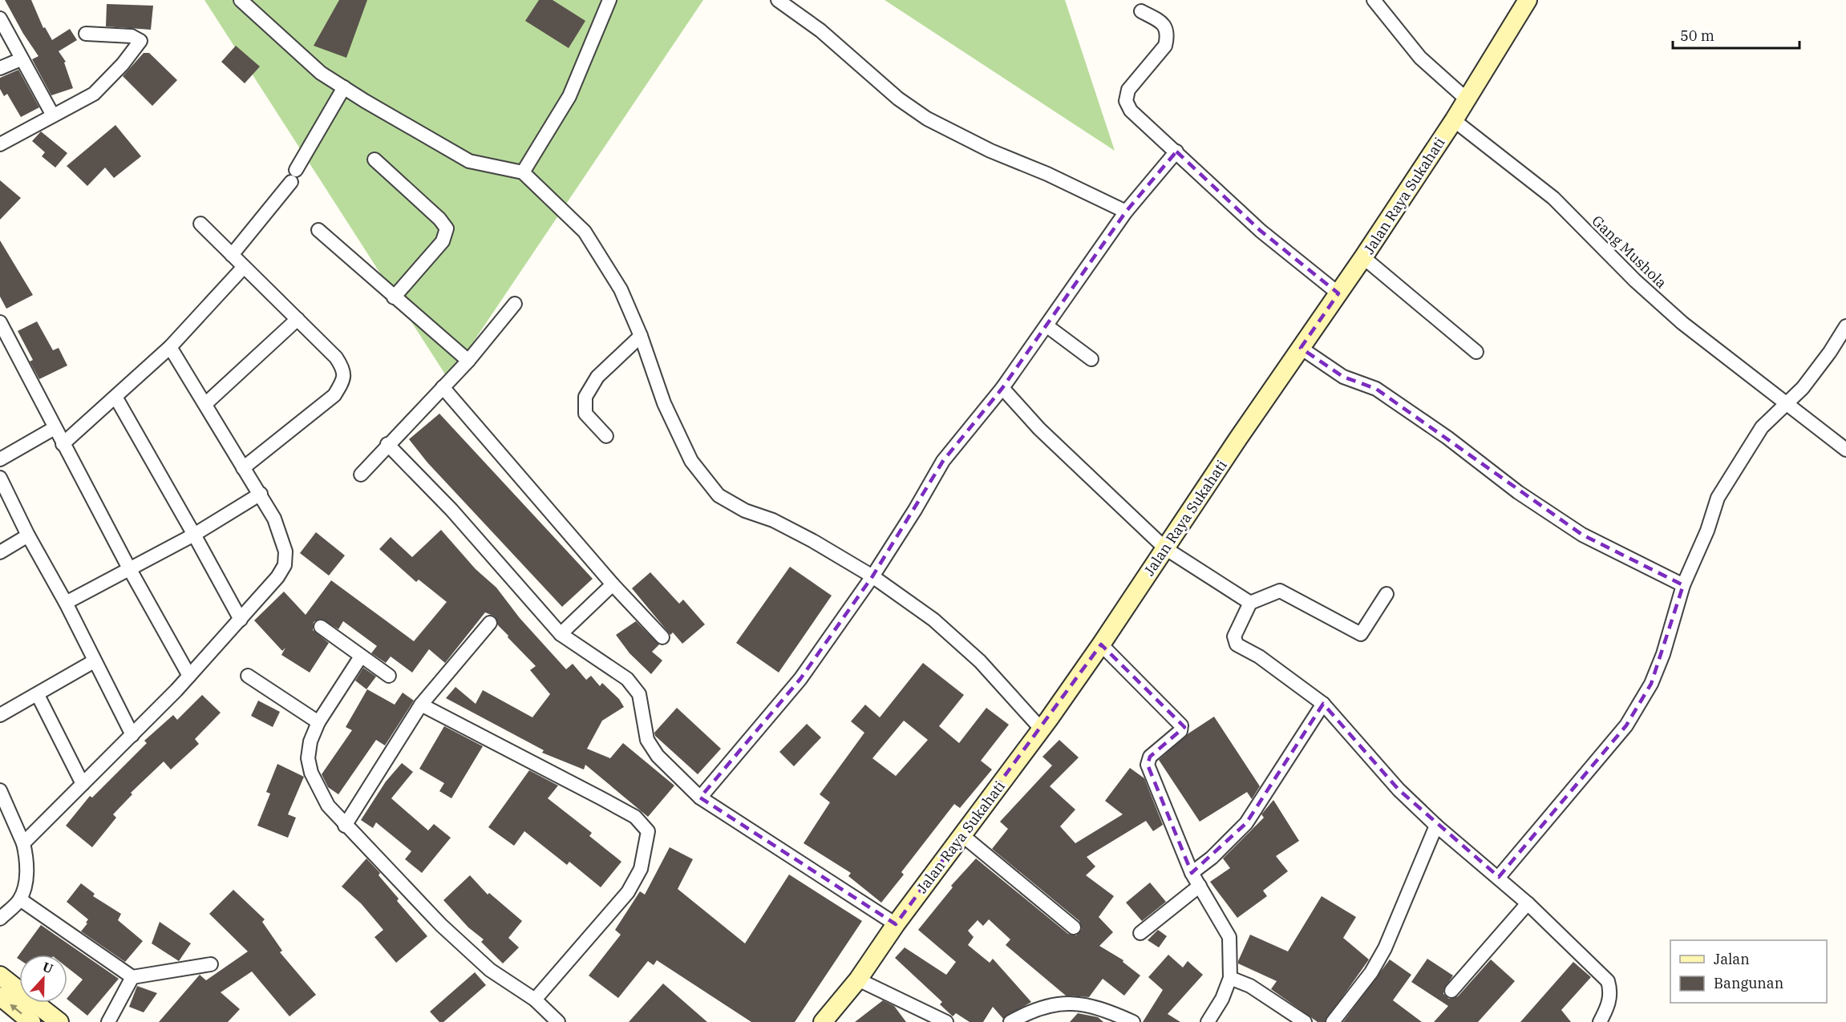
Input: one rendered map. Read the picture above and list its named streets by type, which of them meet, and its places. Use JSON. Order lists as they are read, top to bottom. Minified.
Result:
{"streets":{"main road":["Jalan Raya Sukahati"],"street":["Gang Mushola"]},"crossings":[["Jalan Raya Sukahati","Gang Mushola"]],"legend":["Jalan","Bangunan"],"scale_bar":"50 m","north":"top"}
